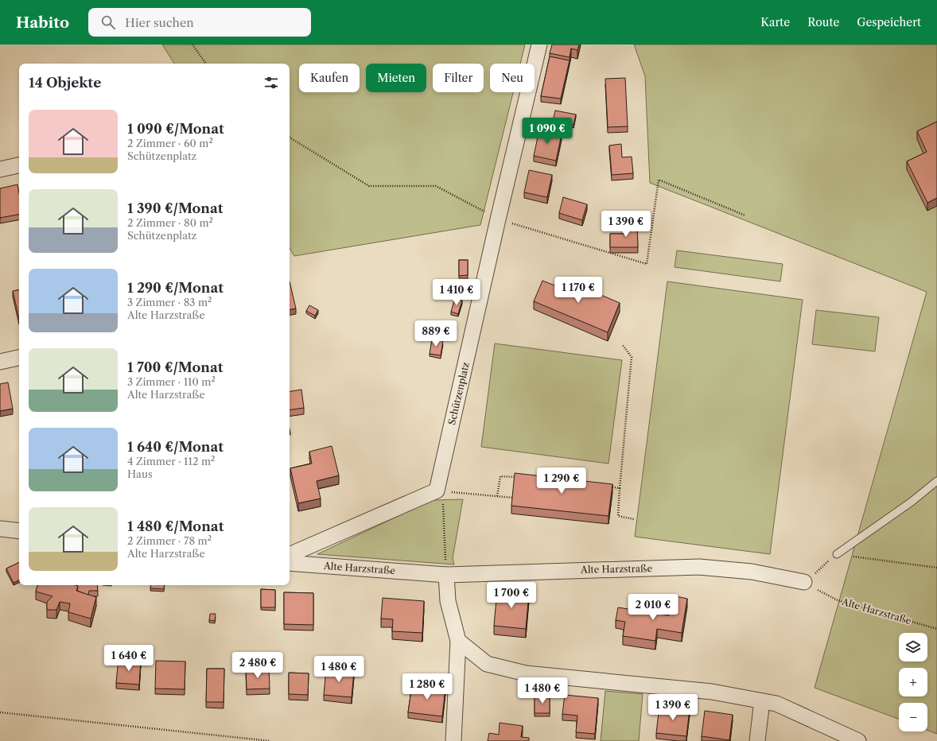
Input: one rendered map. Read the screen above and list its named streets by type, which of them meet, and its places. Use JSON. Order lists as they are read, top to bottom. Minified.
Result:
{"streets":{"street":["Schützenplatz","Alte Harzstraße"]},"page":{"header":"Habito","search":"Hier suchen","nav":["Karte","Route","Gespeichert"],"chip":["Kaufen","Mieten","Filter","Neu"],"heading":"14 Objekte","list":[{"name":"1 090 €/Monat","note":"2 Zimmer · 60 m² · Schützenplatz"},{"name":"1 390 €/Monat","note":"2 Zimmer · 80 m² · Schützenplatz"},{"name":"1 290 €/Monat","note":"3 Zimmer · 83 m² · Alte Harzstraße"},{"name":"1 700 €/Monat","note":"3 Zimmer · 110 m² · Alte Harzstraße"},{"name":"1 640 €/Monat","note":"4 Zimmer · 112 m² · Haus"},{"name":"1 480 €/Monat","note":"2 Zimmer · 78 m² · Alte Harzstraße"}],"price":["1 090 €","1 390 €","1 170 €","1 410 €","889 €","1 290 €","1 700 €","2 010 €","1 640 €","2 480 €","1 480 €","1 280 €","1 480 €","1 390 €"],"map_buttons":["+","−"]}}
